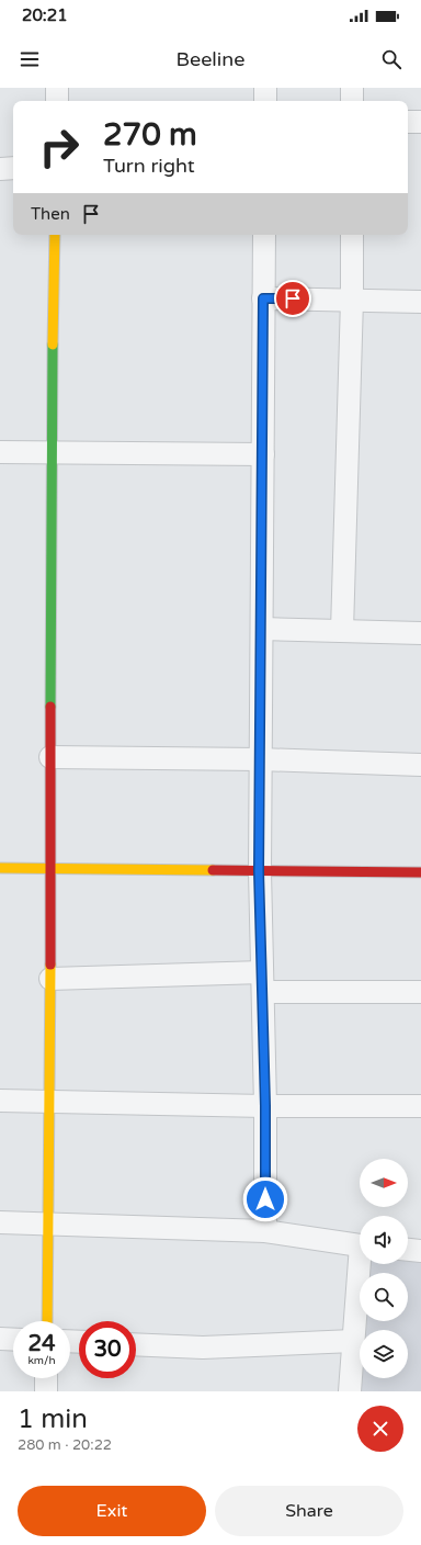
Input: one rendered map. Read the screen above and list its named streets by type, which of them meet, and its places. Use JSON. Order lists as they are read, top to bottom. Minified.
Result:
{"north":"right","page":{"status":"20:21","header":"Beeline","turn":["270 m","Turn right"],"then":"Then","speed":"24 km/h","limit":"30","heading":["1 min","280 m · 20:22"],"buttons":["Exit","Share"]}}
